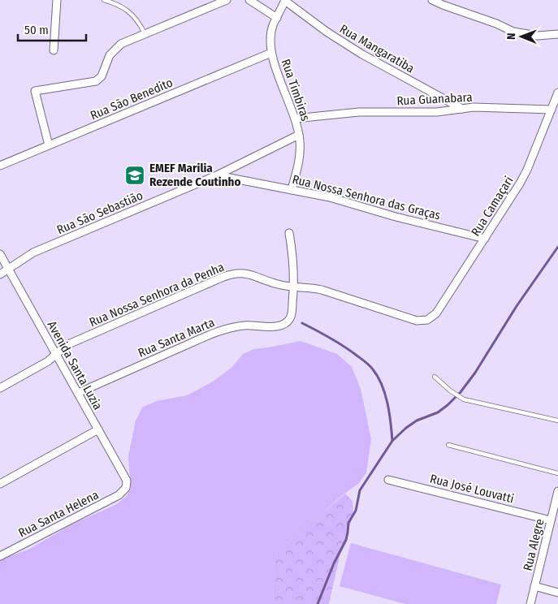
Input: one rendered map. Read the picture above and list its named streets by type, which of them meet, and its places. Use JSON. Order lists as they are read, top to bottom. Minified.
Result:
{"streets":{"street":["Rua Mangaratiba","Rua Timbiras","Rua São Benedito","Rua Guanabara","Rua Nossa Senhora das Graças","Rua Camaçari","Rua São Sebastião","Rua Nossa Senhora da Penha","Rua Santa Marta","Avenida Santa Luzia","Rua José Louvatti","Rua Santa Helena","Rua Alegre"]},"crossings":[["Rua Mangaratiba","Rua Timbiras"],["Rua Mangaratiba","Rua Guanabara"],["Rua Timbiras","Rua São Benedito"],["Rua Timbiras","Rua Guanabara"],["Rua Timbiras","Rua Nossa Senhora das Graças"],["Rua Timbiras","Rua São Sebastião"],["Rua Guanabara","Rua Camaçari"],["Rua Nossa Senhora das Graças","Rua Camaçari"],["Rua Nossa Senhora das Graças","Rua São Sebastião"],["Rua Camaçari","Rua Nossa Senhora da Penha"],["Rua São Sebastião","Avenida Santa Luzia"],["Rua Nossa Senhora da Penha","Rua Santa Marta"],["Rua Nossa Senhora da Penha","Avenida Santa Luzia"],["Rua Santa Marta","Avenida Santa Luzia"],["Avenida Santa Luzia","Rua Santa Helena"],["Rua José Louvatti","Rua Alegre"]],"places":{"school or university":["EMEF Marilia Rezende Coutinho"]},"scale_bar":"50 m","north":"left"}
